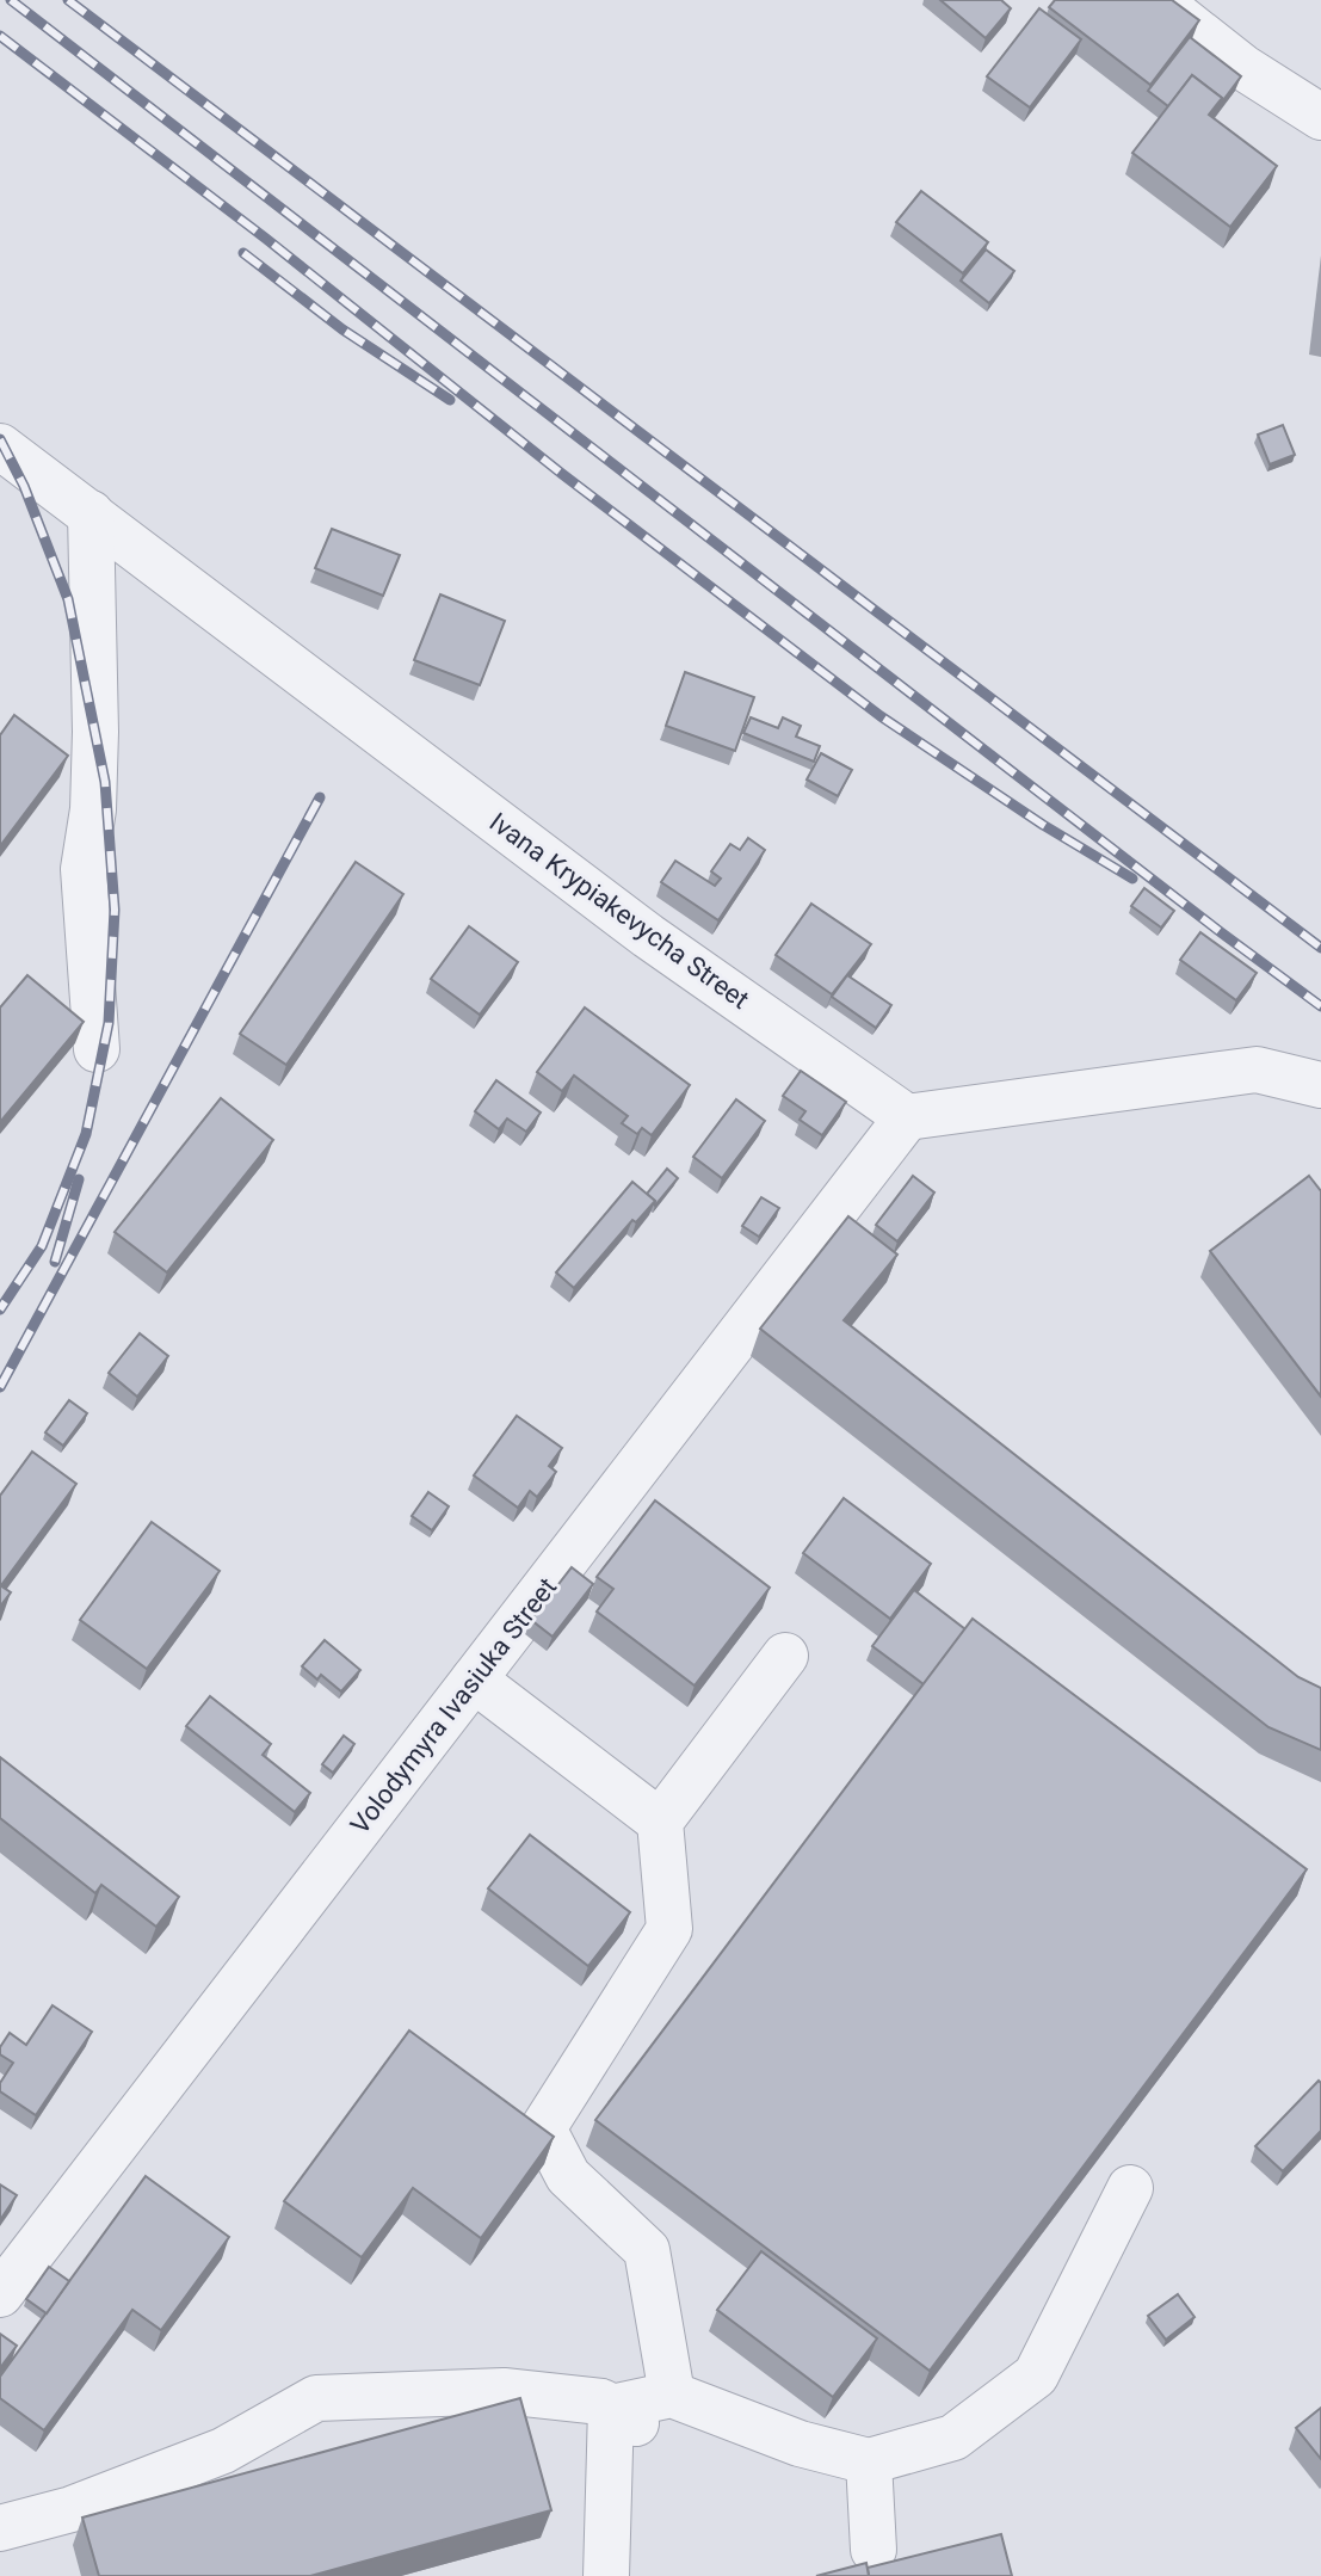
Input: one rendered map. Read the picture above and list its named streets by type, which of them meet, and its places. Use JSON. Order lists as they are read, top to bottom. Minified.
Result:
{"streets":{"street":["Ivana Krypiakevycha Street","Volodymyra Ivasiuka Street"]},"crossings":[["Ivana Krypiakevycha Street","Volodymyra Ivasiuka Street"]]}
